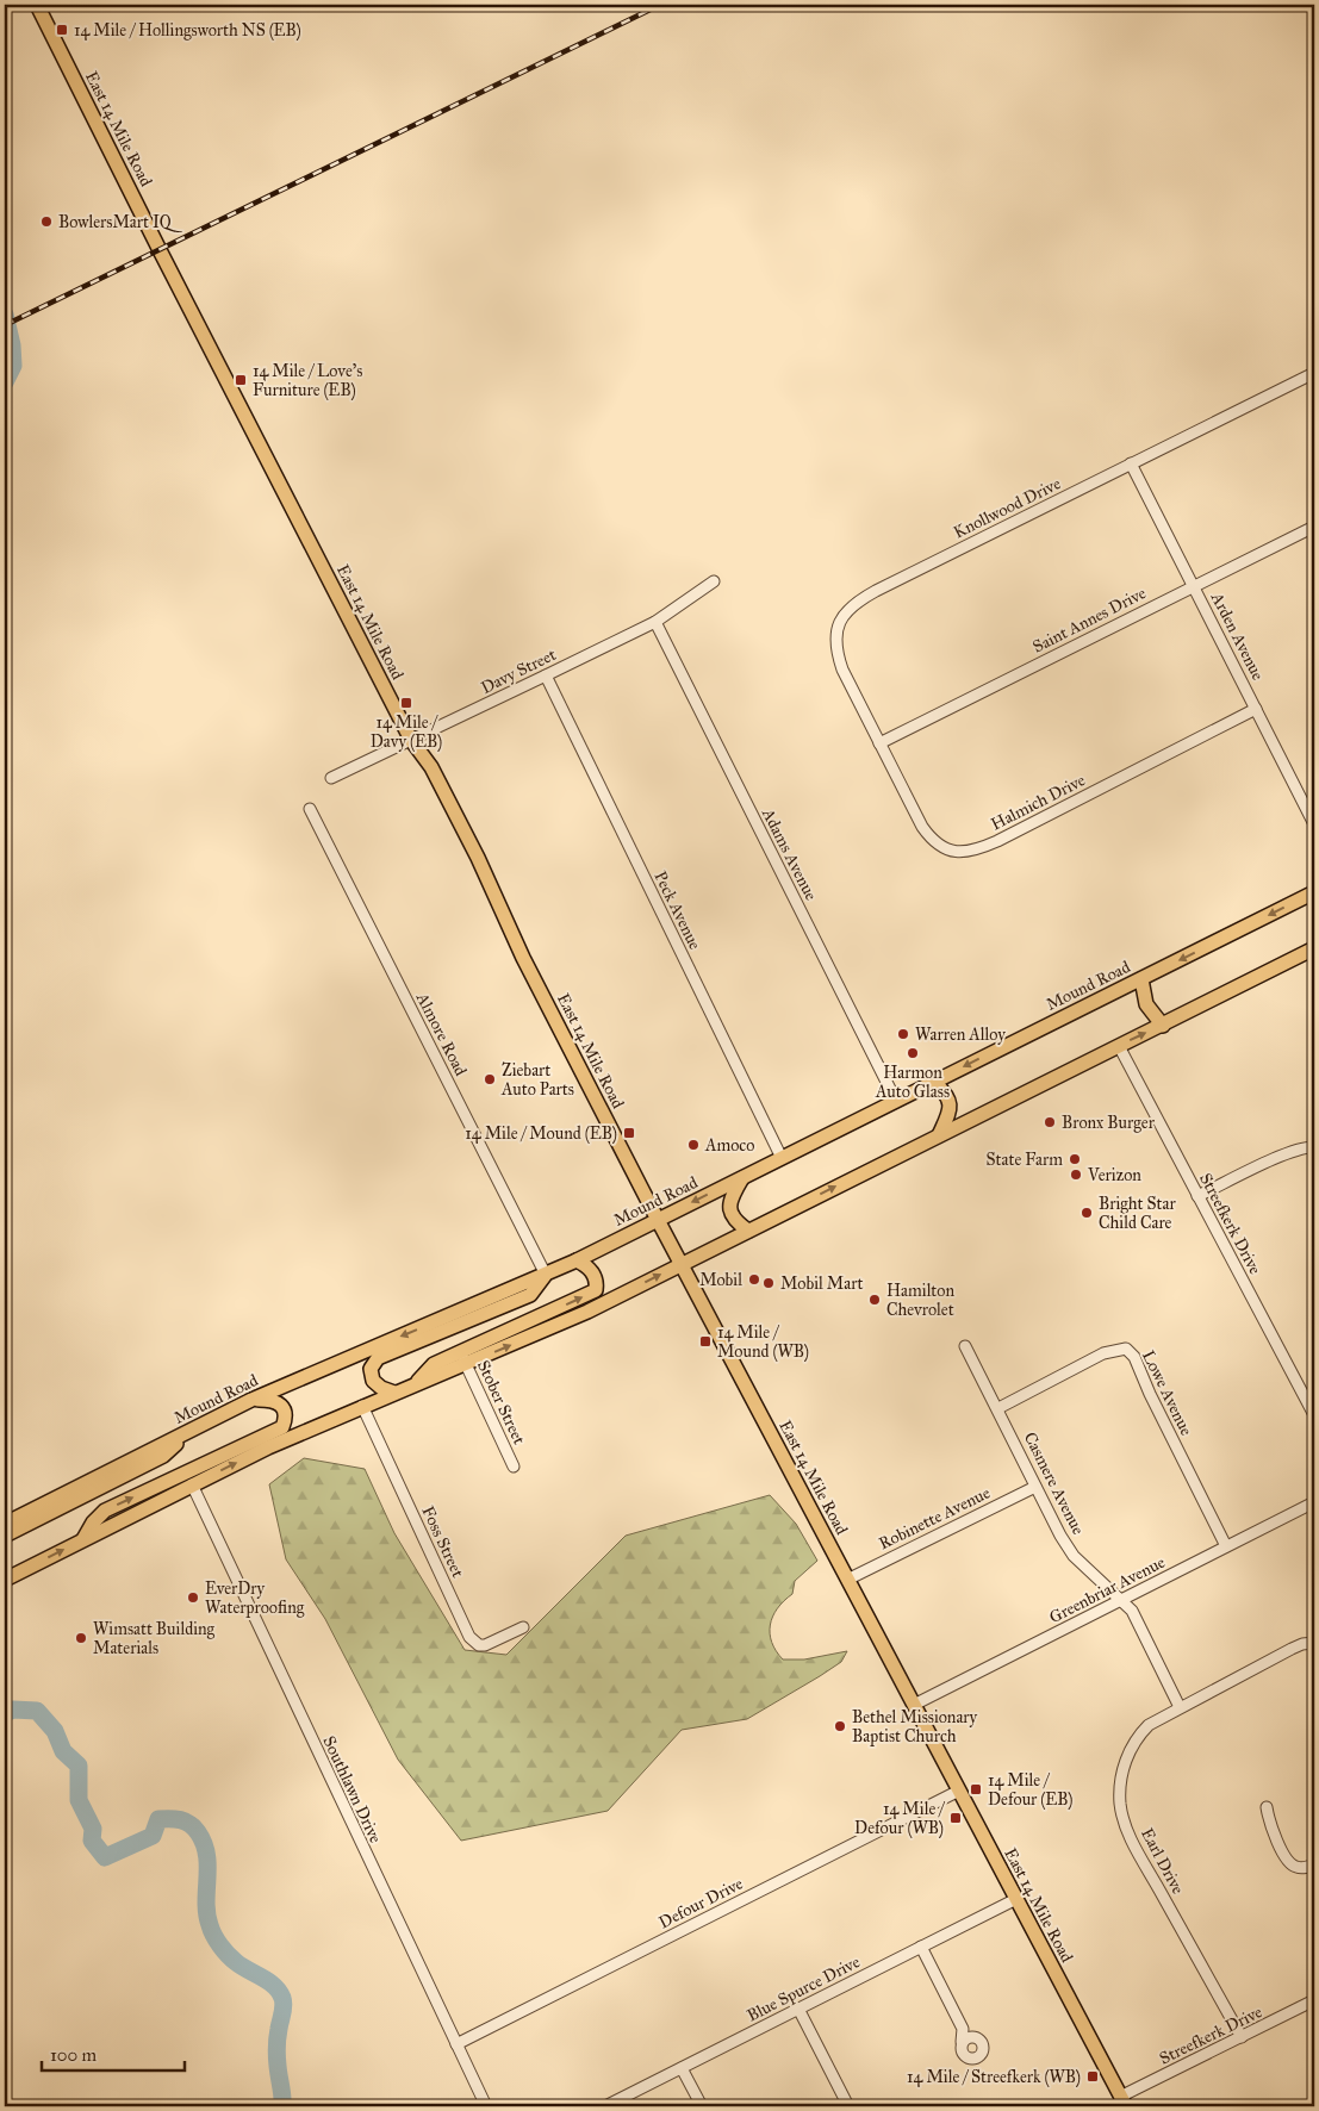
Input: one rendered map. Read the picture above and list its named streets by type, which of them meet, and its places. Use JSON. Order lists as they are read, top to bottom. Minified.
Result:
{"streets":{"main road":["East 14 Mile Road","Mound Road"],"street":["Knollwood Drive","Saint Annes Drive","Arden Avenue","Davy Street","Halmich Drive","Adams Avenue","Peck Avenue","Almore Road","Streefkerk Drive","Lowe Avenue","Stober Street","Casmere Avenue","Robinette Avenue","Foss Street","Greenbriar Avenue","Southlawn Drive","Earl Drive","Defour Drive","Blue Spurce Drive"]},"crossings":[["East 14 Mile Road","Davy Street"],["East 14 Mile Road","Mound Road"],["East 14 Mile Road","Streefkerk Drive"],["East 14 Mile Road","Robinette Avenue"],["East 14 Mile Road","Greenbriar Avenue"],["East 14 Mile Road","Defour Drive"],["East 14 Mile Road","Blue Spurce Drive"],["Knollwood Drive","Saint Annes Drive"],["Knollwood Drive","Arden Avenue"],["Knollwood Drive","Halmich Drive"],["Saint Annes Drive","Arden Avenue"],["Saint Annes Drive","Halmich Drive"],["Arden Avenue","Halmich Drive"],["Davy Street","Adams Avenue"],["Davy Street","Peck Avenue"],["Adams Avenue","Mound Road"],["Peck Avenue","Mound Road"],["Mound Road","Almore Road"],["Streefkerk Drive","Earl Drive"],["Lowe Avenue","Casmere Avenue"],["Lowe Avenue","Greenbriar Avenue"],["Casmere Avenue","Robinette Avenue"],["Casmere Avenue","Greenbriar Avenue"],["Casmere Avenue","Earl Drive"],["Southlawn Drive","Defour Drive"]],"places":{"transit":["14 Mile / Hollingsworth NS (EB)","14 Mile / Love's Furniture (EB)","14 Mile / Davy (EB)","14 Mile / Mound (EB)","14 Mile / Mound (WB)","14 Mile / Defour (EB)","14 Mile / Defour (WB)","14 Mile / Streefkerk (WB)"],"other":["BowlersMart IQ","Warren Alloy","Harmon Auto Glass","Ziebart Auto Parts","Bronx Burger","Amoco","State Farm","Verizon","Bright Star Child Care","Mobil","Mobil Mart","Hamilton Chevrolet","EverDry Waterproofing","Wimsatt Building Materials","Bethel Missionary Baptist Church"]},"scale_bar":"100 m"}
